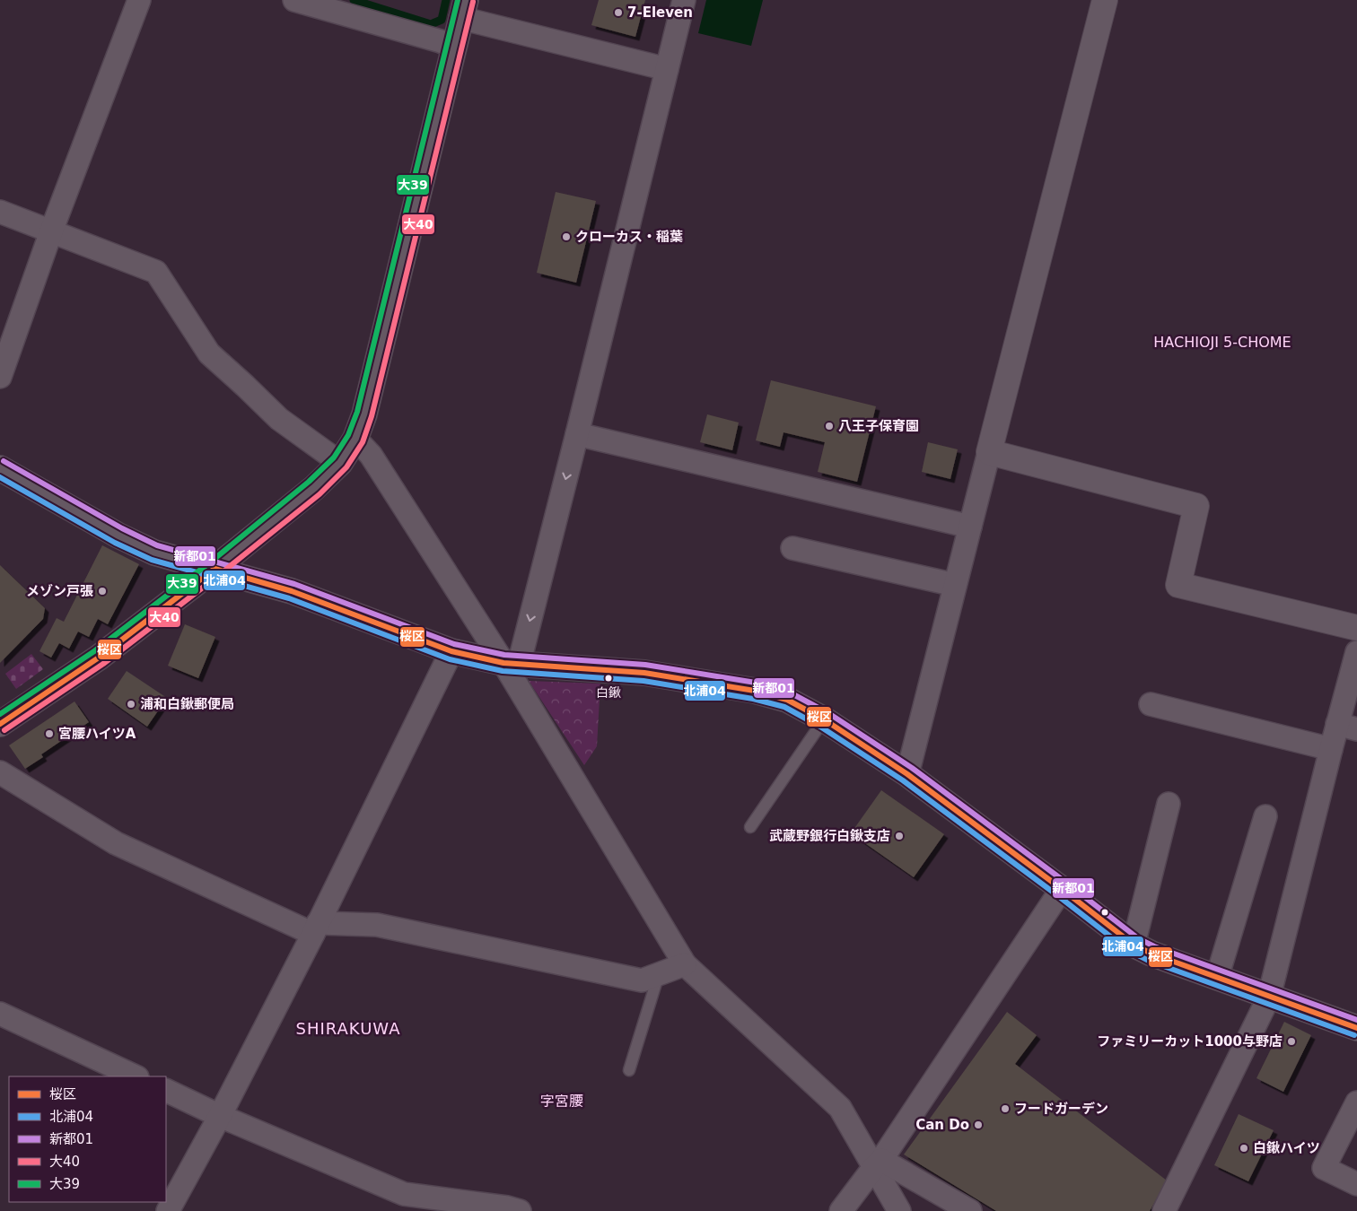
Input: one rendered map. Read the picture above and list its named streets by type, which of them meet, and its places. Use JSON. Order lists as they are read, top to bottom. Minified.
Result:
{"districts":["HACHIOJI 5-CHOME","SHIRAKUWA","字宮腰"],"places":["7-Eleven","クローカス・稲葉","八王子保育園","メゾン戸張","白鍬","浦和白鍬郵便局","宮腰ハイツA","武蔵野銀行白鍬支店","ファミリーカット1000与野店","フードガーデン","Can Do","白鍬ハイツ"],"lines":["transit line 大39","transit line 大40","transit line 新都01","transit line 北浦04","transit line 桜区"],"legend":["桜区","北浦04","新都01","大40","大39"]}
